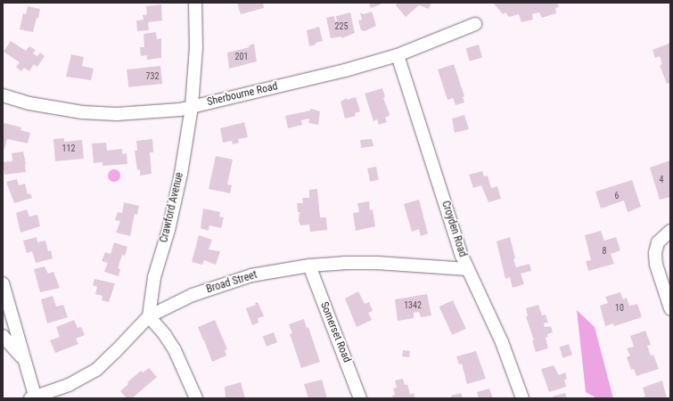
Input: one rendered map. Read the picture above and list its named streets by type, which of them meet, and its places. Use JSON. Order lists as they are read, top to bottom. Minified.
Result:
{"streets":{"street":["Sherbourne Road","Crawford Avenue","Croyden Road","Broad Street","Somerset Road"]},"crossings":[["Sherbourne Road","Crawford Avenue"],["Sherbourne Road","Croyden Road"],["Crawford Avenue","Broad Street"],["Croyden Road","Broad Street"],["Broad Street","Somerset Road"]],"house_numbers":["225","201","732","112","4","6","8","1342","10"]}
